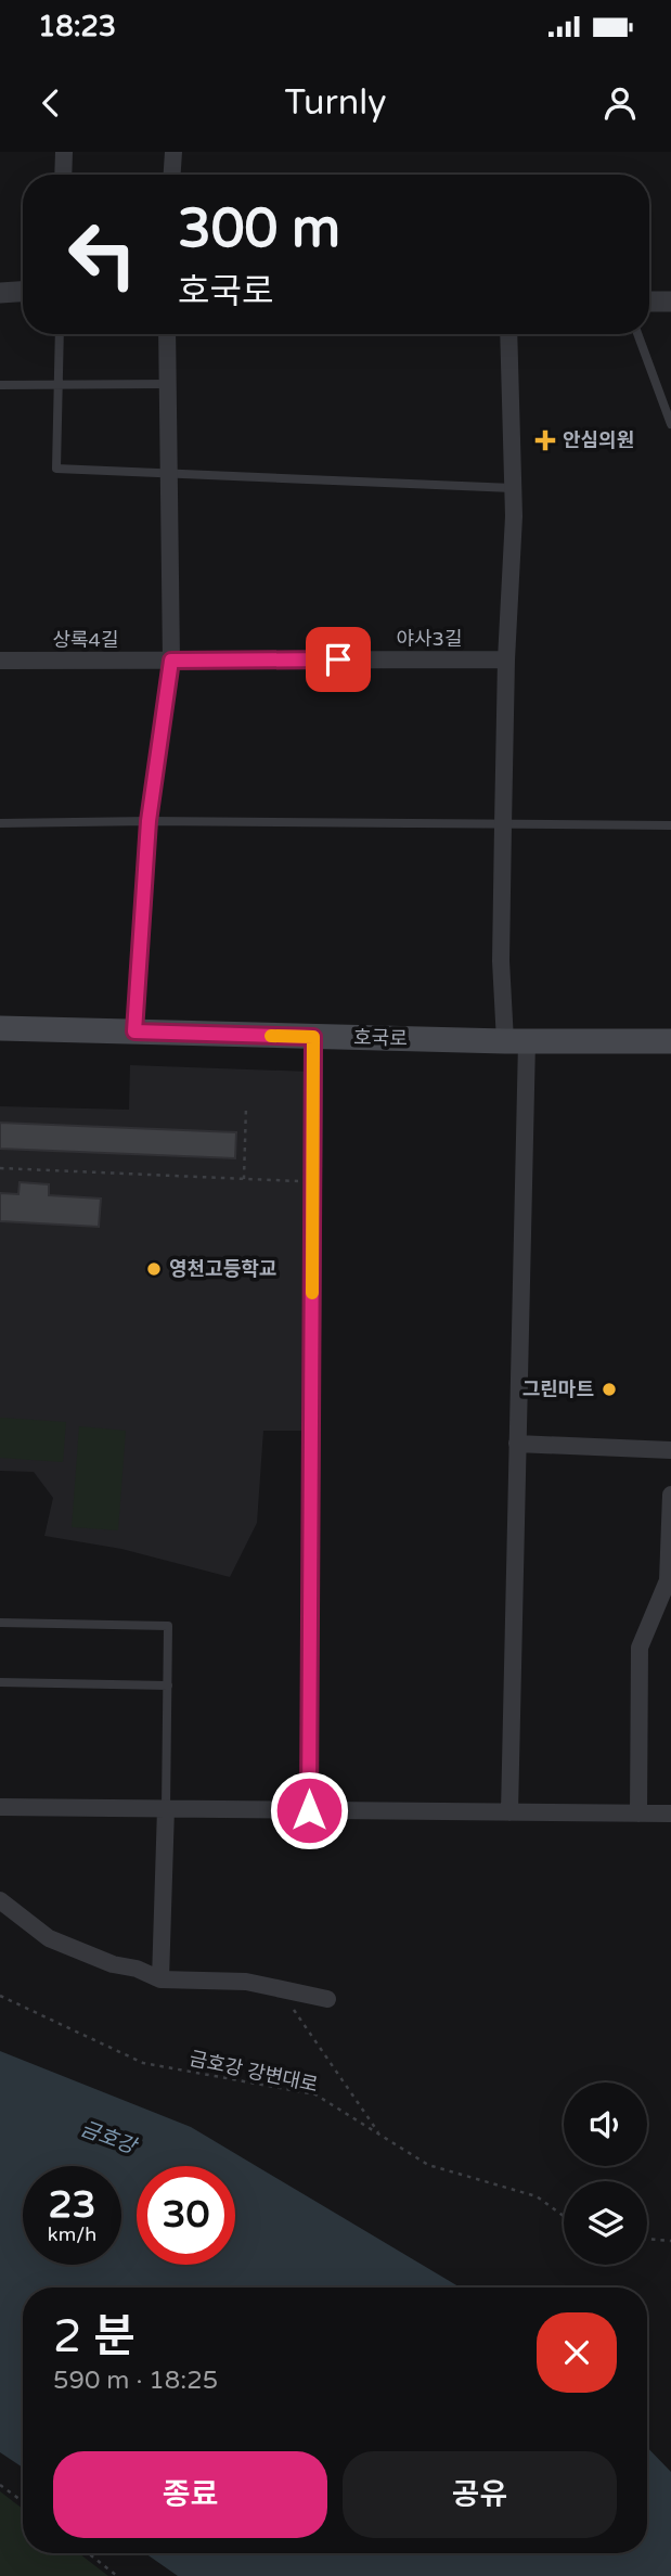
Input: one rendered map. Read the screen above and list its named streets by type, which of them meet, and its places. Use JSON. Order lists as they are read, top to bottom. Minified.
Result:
{"streets":{"main road":["호국로"],"street":["야사3길","상록4길"],"path":["금호강 강변대로"]},"crossings":[["야사3길","상록4길"]],"water":["금호강"],"places":{"health":["안심의원"],"other":["영천고등학교","그린마트"]},"page":{"status":"18:23","header":"Turnly","turn":["300 m","호국로"],"speed":"23 km/h","limit":"30","heading":["2 분","590 m · 18:25"],"buttons":["종료","공유"]}}
